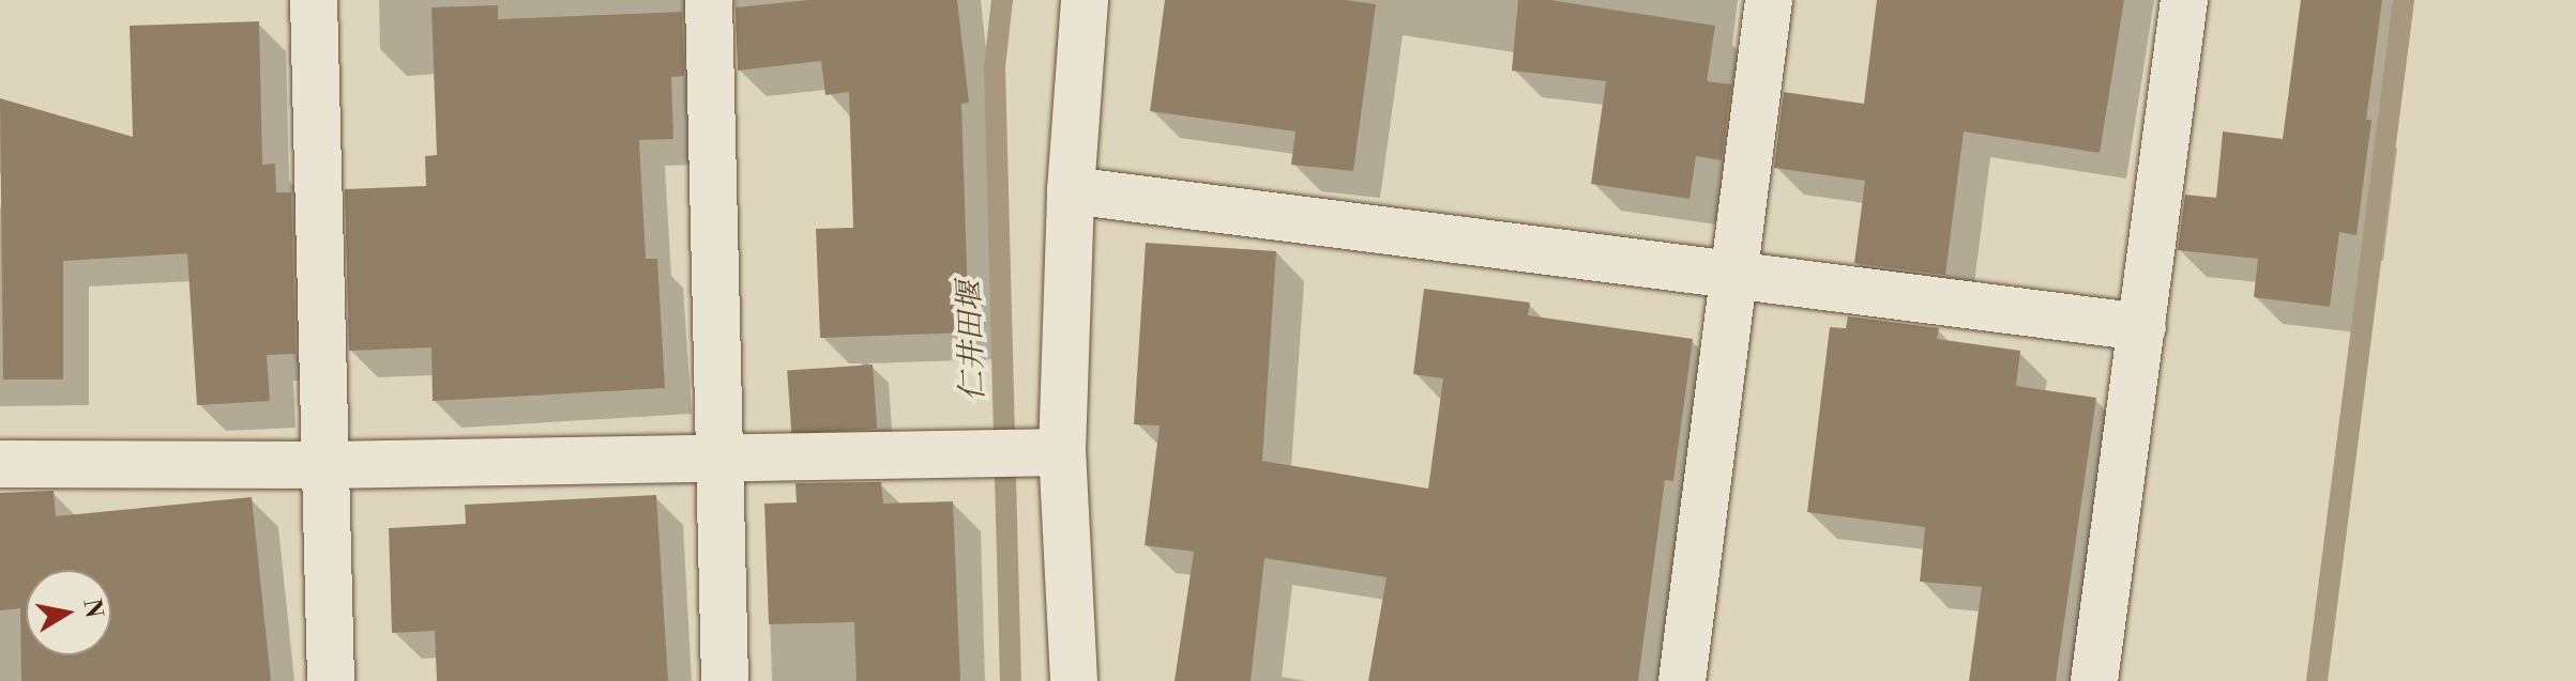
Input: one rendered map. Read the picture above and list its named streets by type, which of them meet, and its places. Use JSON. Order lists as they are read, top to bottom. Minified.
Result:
{"water":["仁井田堰"],"north":"right"}
